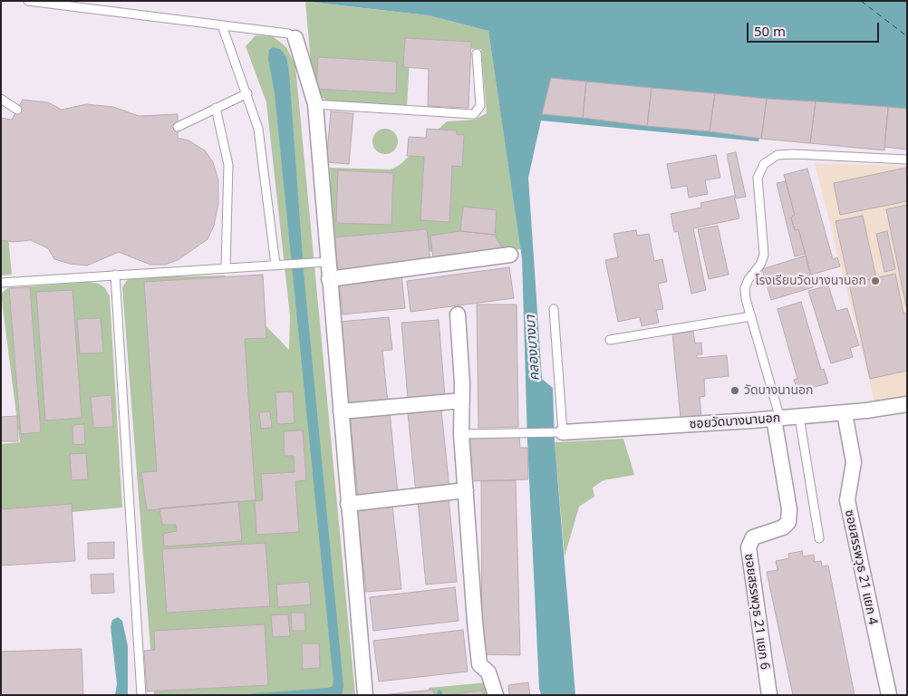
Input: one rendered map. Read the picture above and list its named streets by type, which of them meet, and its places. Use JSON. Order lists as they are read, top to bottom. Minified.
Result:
{"streets":{"street":["ซอยวัดบางนานอก","ซอยสรรพวุธ 21 แยก 4","ซอยสรรพวุธ 21 แยก 6"]},"crossings":[["ซอยวัดบางนานอก","ซอยสรรพวุธ 21 แยก 4"],["ซอยวัดบางนานอก","ซอยสรรพวุธ 21 แยก 6"]],"water":["คลองบางนา"],"places":["โรงเรียนวัดบางนานอก","วัดบางนานอก"],"scale_bar":"50 m"}
